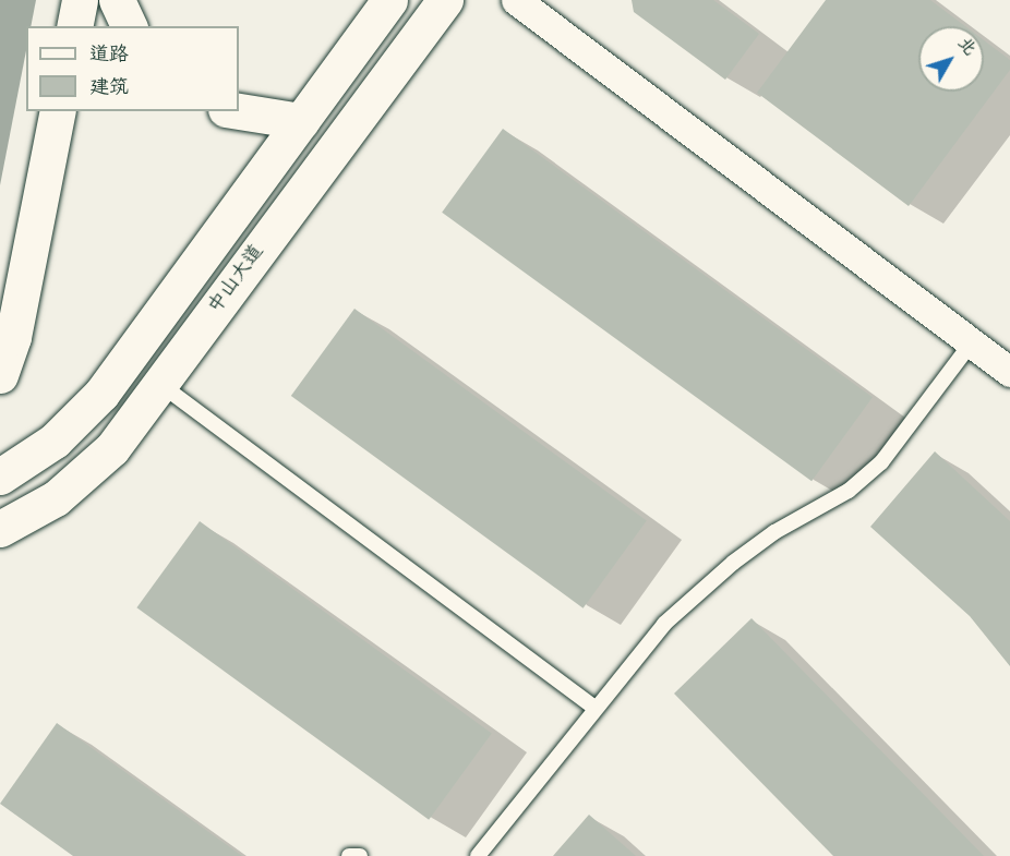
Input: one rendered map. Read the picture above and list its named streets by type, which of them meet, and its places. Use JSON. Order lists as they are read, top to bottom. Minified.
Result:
{"streets":{"main road":["中山大道"]},"legend":["道路","建筑"],"north":"top right"}
